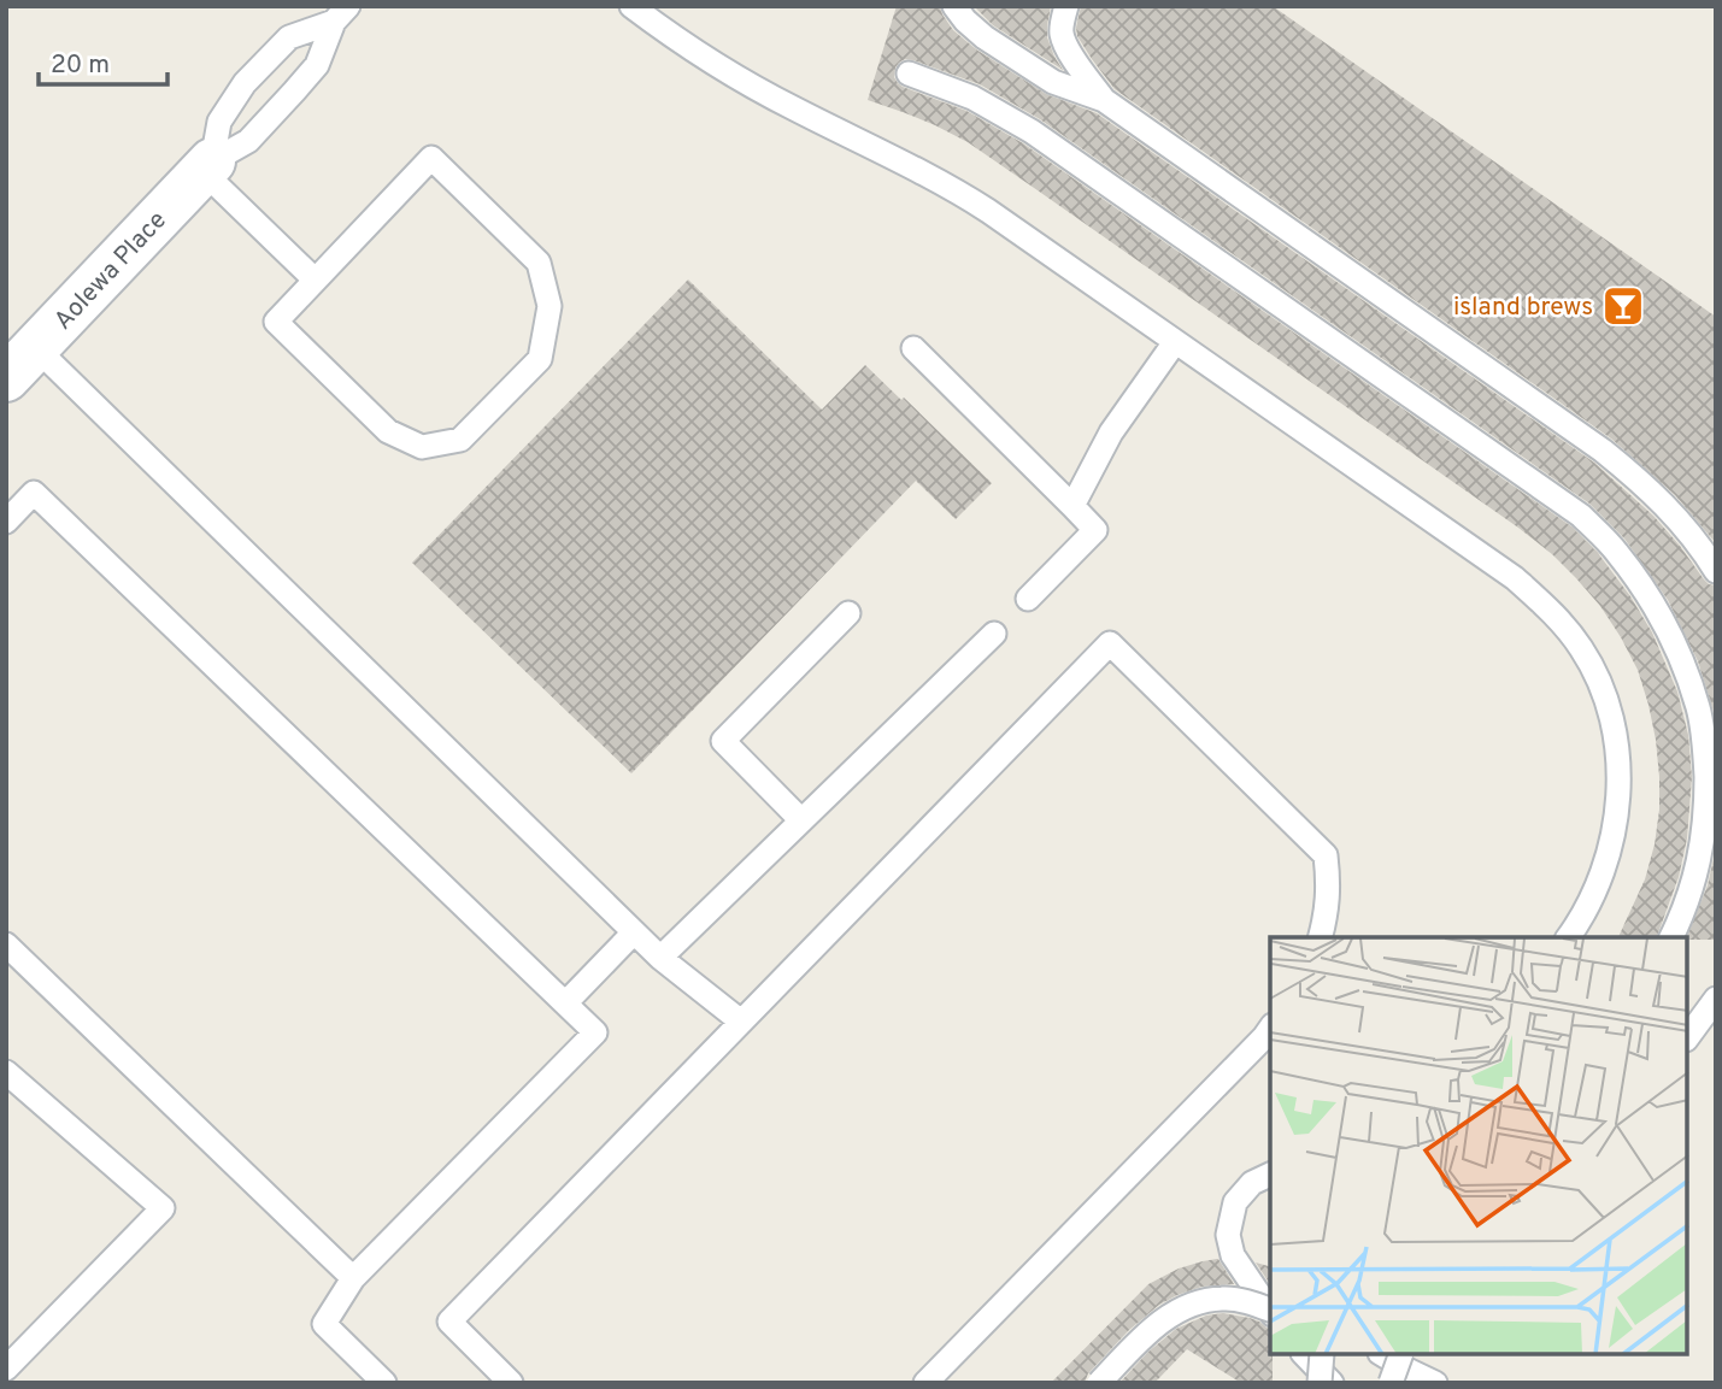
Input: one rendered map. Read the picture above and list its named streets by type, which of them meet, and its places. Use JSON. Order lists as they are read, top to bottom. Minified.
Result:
{"streets":{"street":["Aolewa Place"]},"places":{"bar":["island brews"]},"scale_bar":"20 m"}
